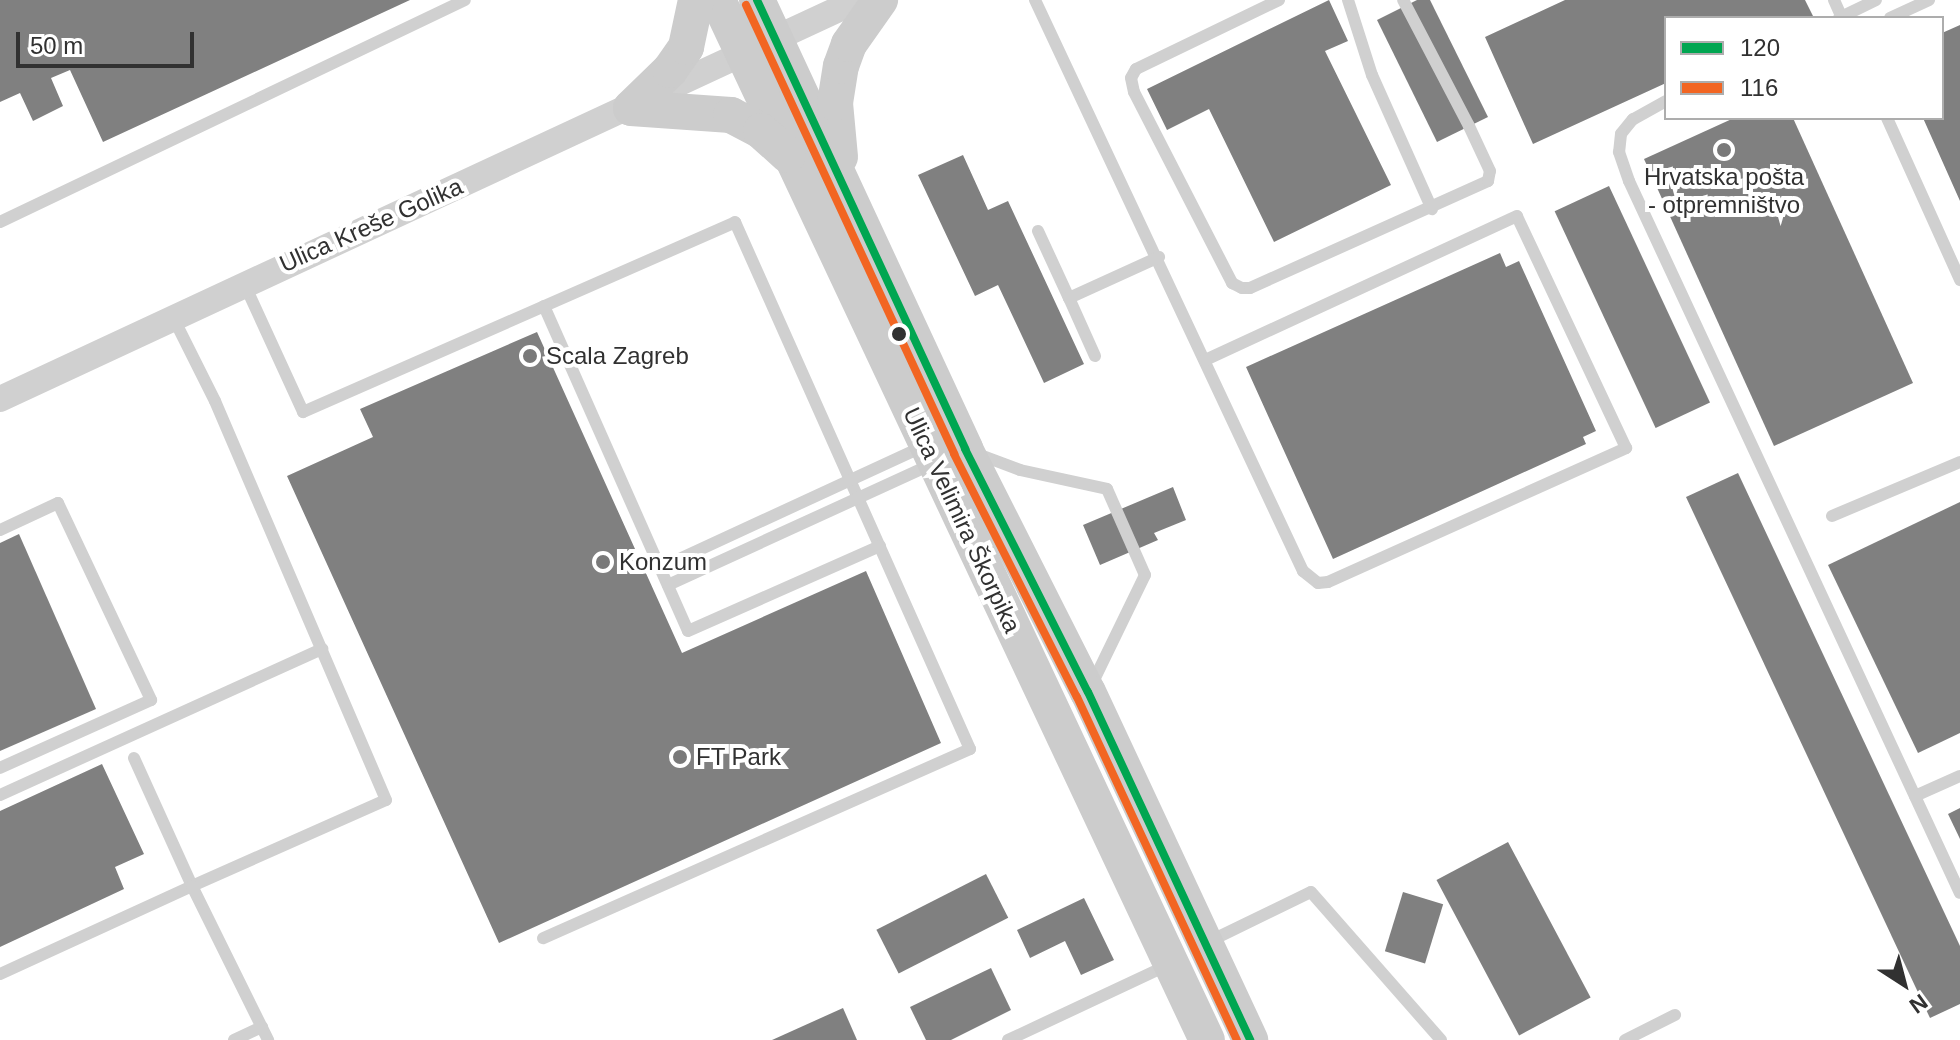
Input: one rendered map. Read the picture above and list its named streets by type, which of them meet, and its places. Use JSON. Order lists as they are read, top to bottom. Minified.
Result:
{"streets":{"main road":["Ulica Velimira Škorpika"],"street":["Ulica Kreše Golika"]},"crossings":[["Ulica Kreše Golika","Ulica Velimira Škorpika"]],"places":["Hrvatska pošta - otpremništvo","Scala Zagreb","Konzum","FT Park"],"lines":["transit line 120","transit line 116"],"legend":["120","116"],"scale_bar":"50 m","north":"bottom right"}
